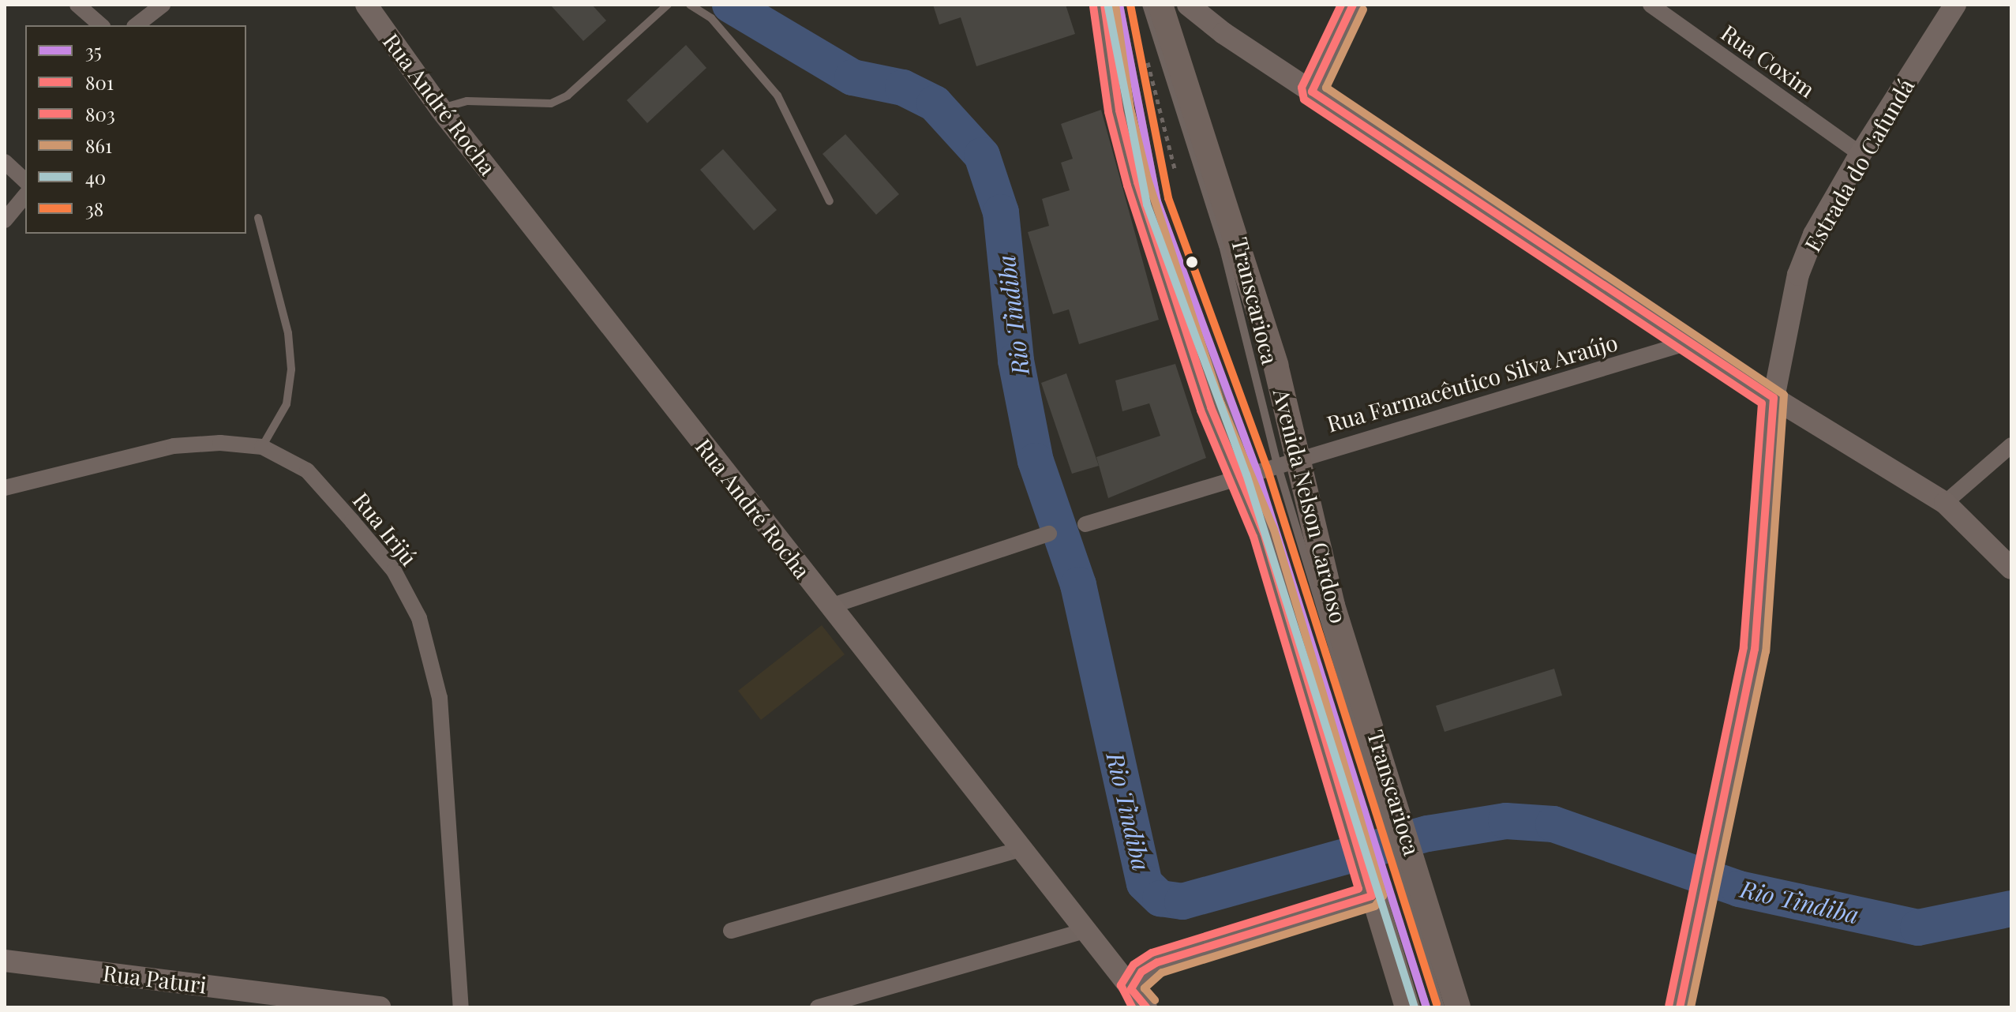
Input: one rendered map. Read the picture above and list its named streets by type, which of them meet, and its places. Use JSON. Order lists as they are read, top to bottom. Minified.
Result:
{"streets":{"main road":["Rua André Rocha","Estrada do Cafundá","Avenida Nelson Cardoso","Rua Paturi"],"street":["Rua Coxim","Rua Farmacêutico Silva Araújo","Rua Irijú"],"lane":["Transcarioca"]},"crossings":[["Rua Coxim","Estrada do Cafundá"],["Transcarioca","Rua Farmacêutico Silva Araújo"],["Transcarioca","Avenida Nelson Cardoso"],["Rua Farmacêutico Silva Araújo","Avenida Nelson Cardoso"]],"water":["Rio Tindiba"],"lines":["transit line 35","transit line 801","transit line 803","transit line 861","transit line 38","transit line 40"],"legend":["35","801","803","861","40","38"]}
